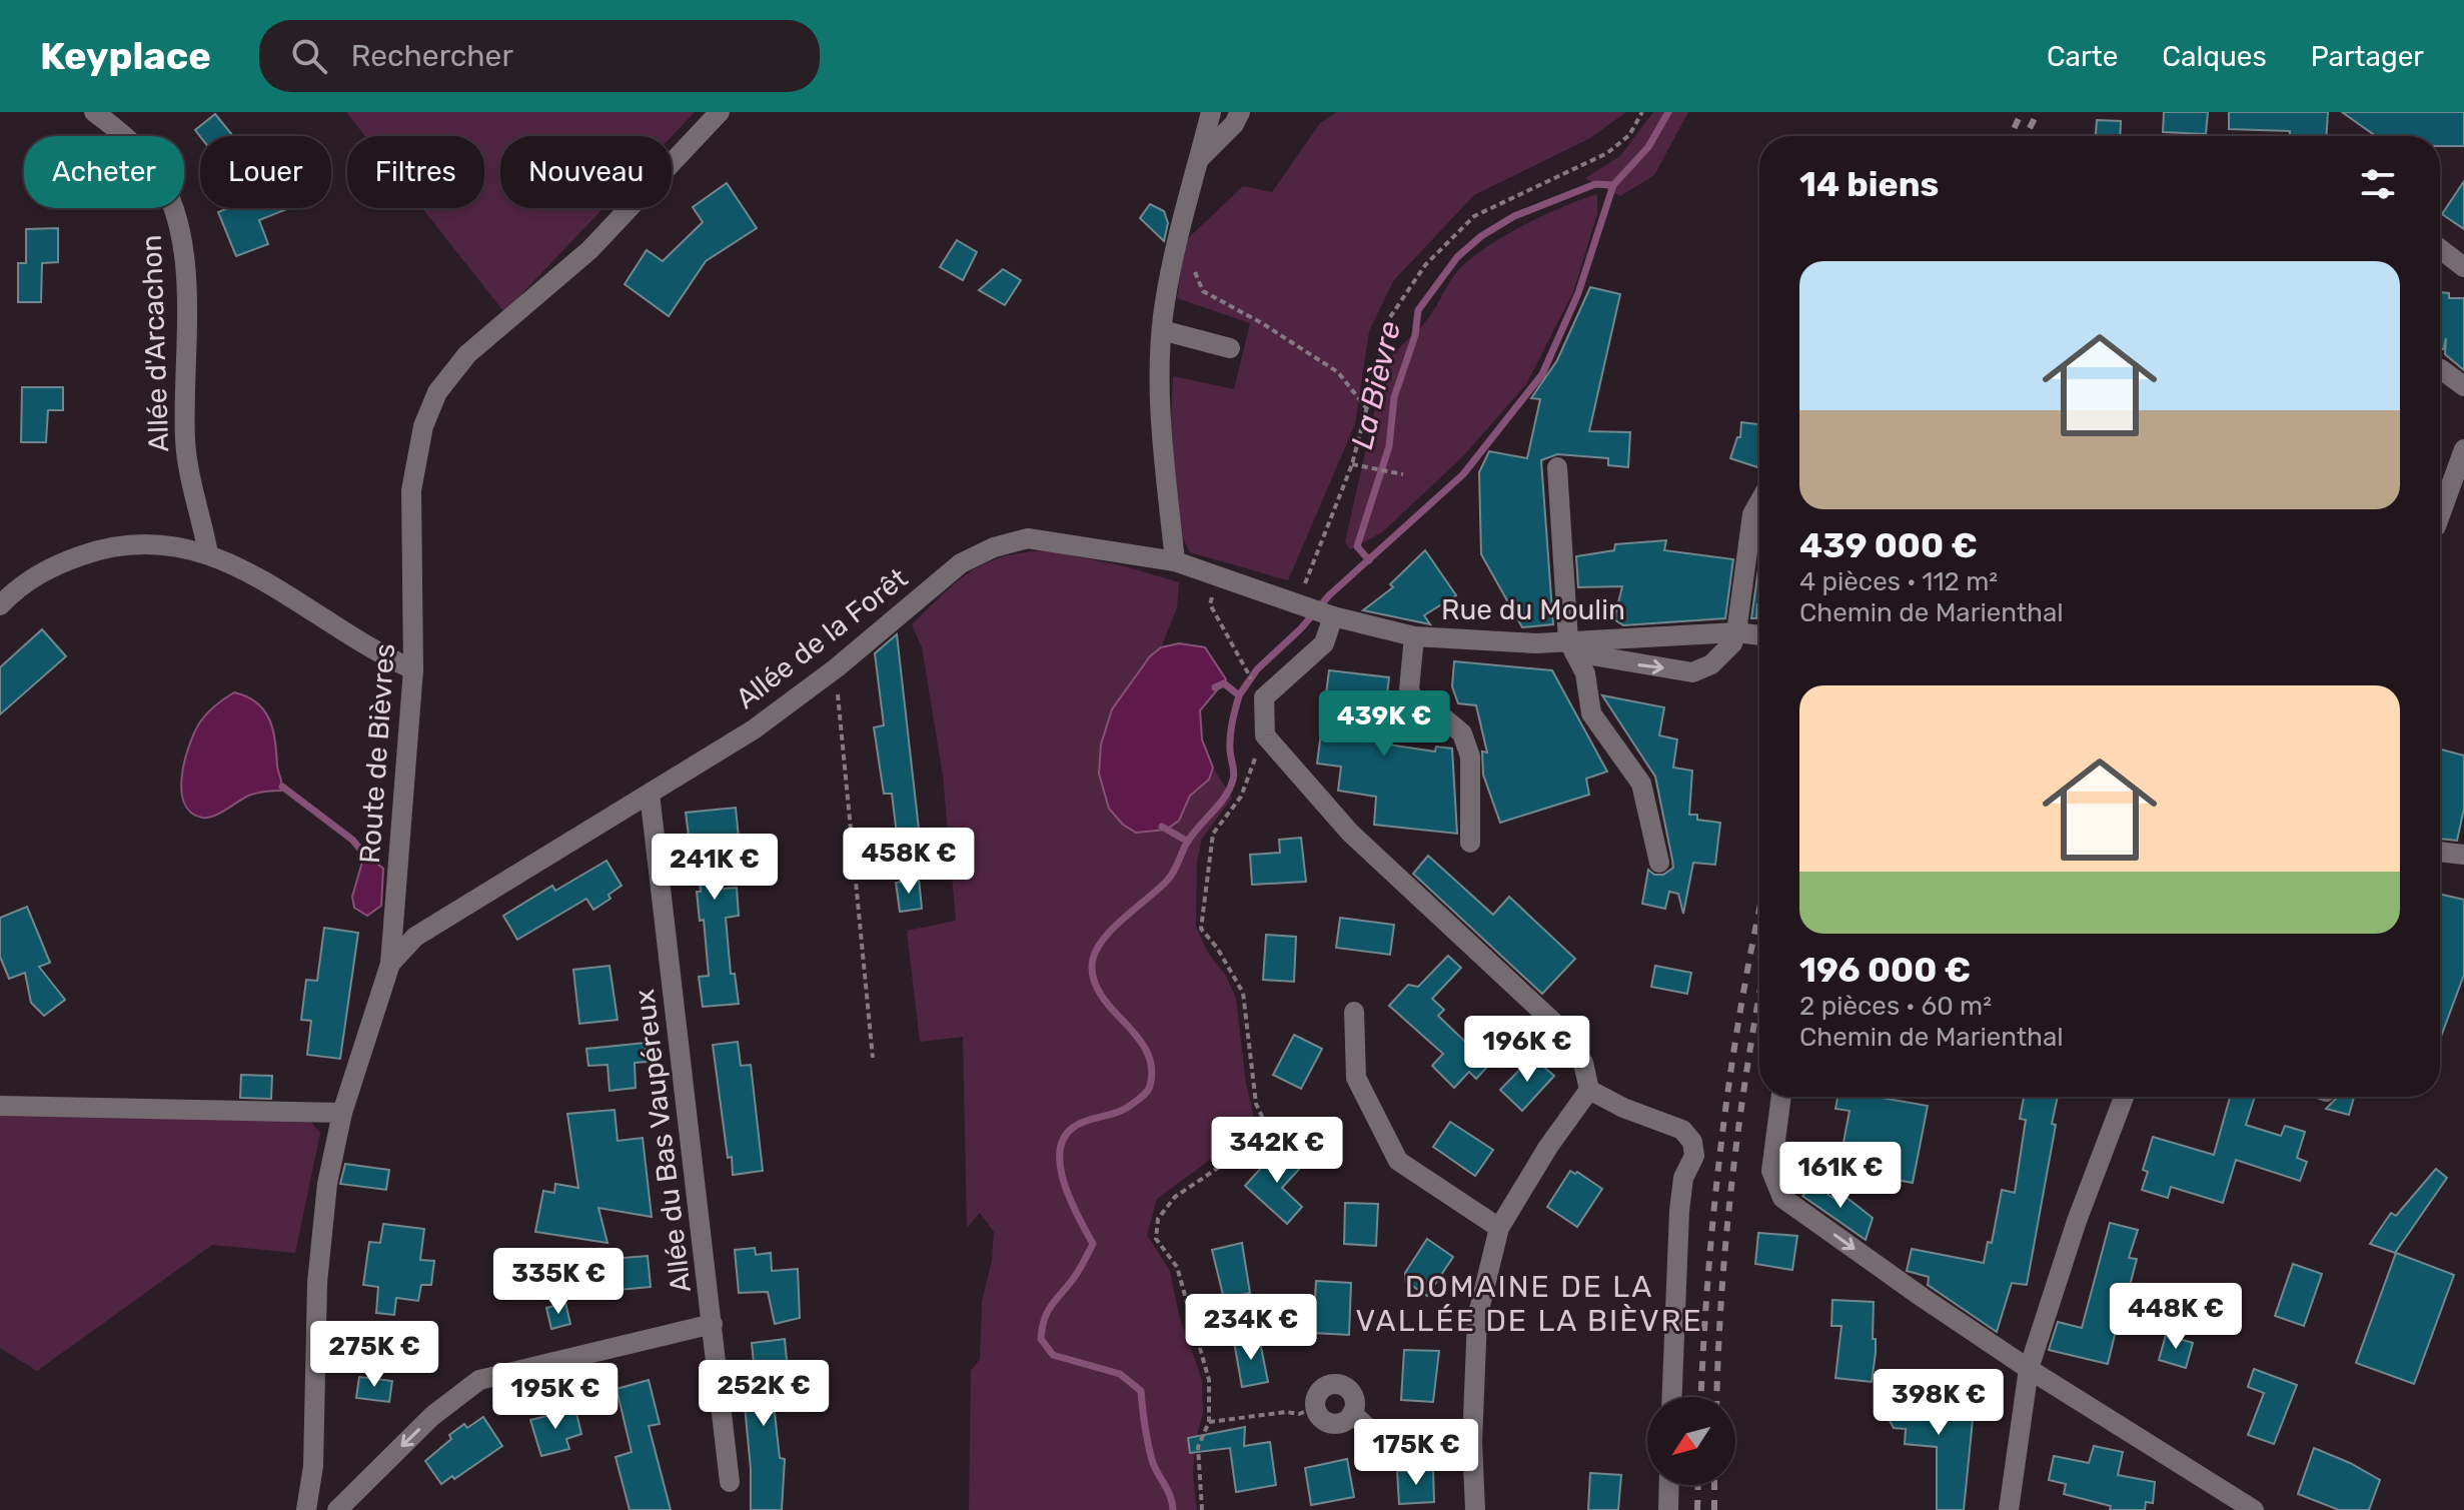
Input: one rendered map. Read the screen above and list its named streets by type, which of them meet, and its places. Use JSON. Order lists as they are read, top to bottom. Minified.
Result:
{"streets":{"street":["Allée d'Arcachon","Rue du Moulin","Allée de la Forêt","Route de Bièvres","Allée du Bas Vaupéreux"]},"crossings":[["Rue du Moulin","Allée de la Forêt"],["Allée de la Forêt","Route de Bièvres"],["Allée de la Forêt","Allée du Bas Vaupéreux"]],"districts":["DOMAINE DE LA VALLÉE DE LA BIÈVRE"],"water":["La Bièvre"],"north":"bottom left","page":{"header":"Keyplace","search":"Rechercher","nav":["Carte","Calques","Partager"],"chip":["Acheter","Louer","Filtres","Nouveau"],"heading":"14 biens","list":[{"name":"439 000 €","note":"4 pièces · 112 m² · Chemin de Marienthal"},{"name":"196 000 €","note":"2 pièces · 60 m² · Chemin de Marienthal"}],"price":["439K €","458K €","241K €","196K €","342K €","161K €","335K €","448K €","234K €","275K €","252K €","195K €","398K €","175K €"]}}
